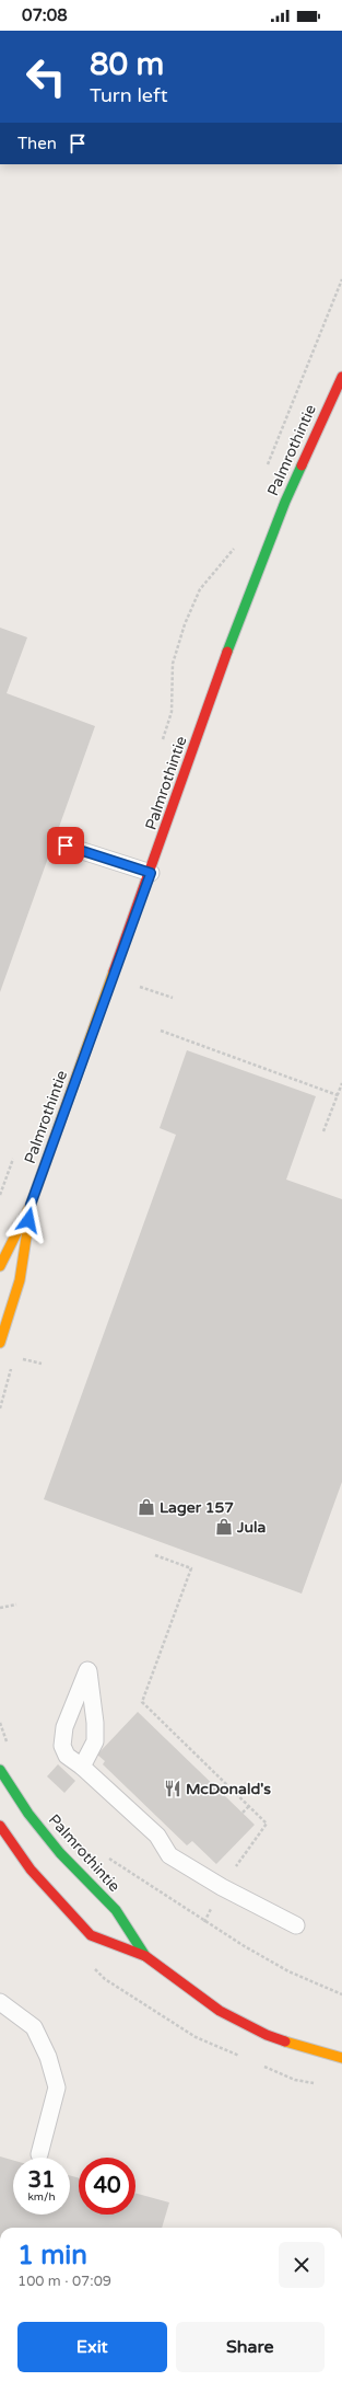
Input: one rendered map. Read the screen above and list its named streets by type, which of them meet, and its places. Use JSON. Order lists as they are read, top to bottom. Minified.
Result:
{"streets":{"street":["Palmrothintie"]},"places":{"shop":["Lager 157","Jula"],"restaurant":["McDonald's"]},"page":{"status":"07:08","turn":["80 m","Turn left"],"then":"Then","speed":"31 km/h","limit":"40","heading":["1 min","100 m · 07:09"],"buttons":["Exit","Share"]}}
